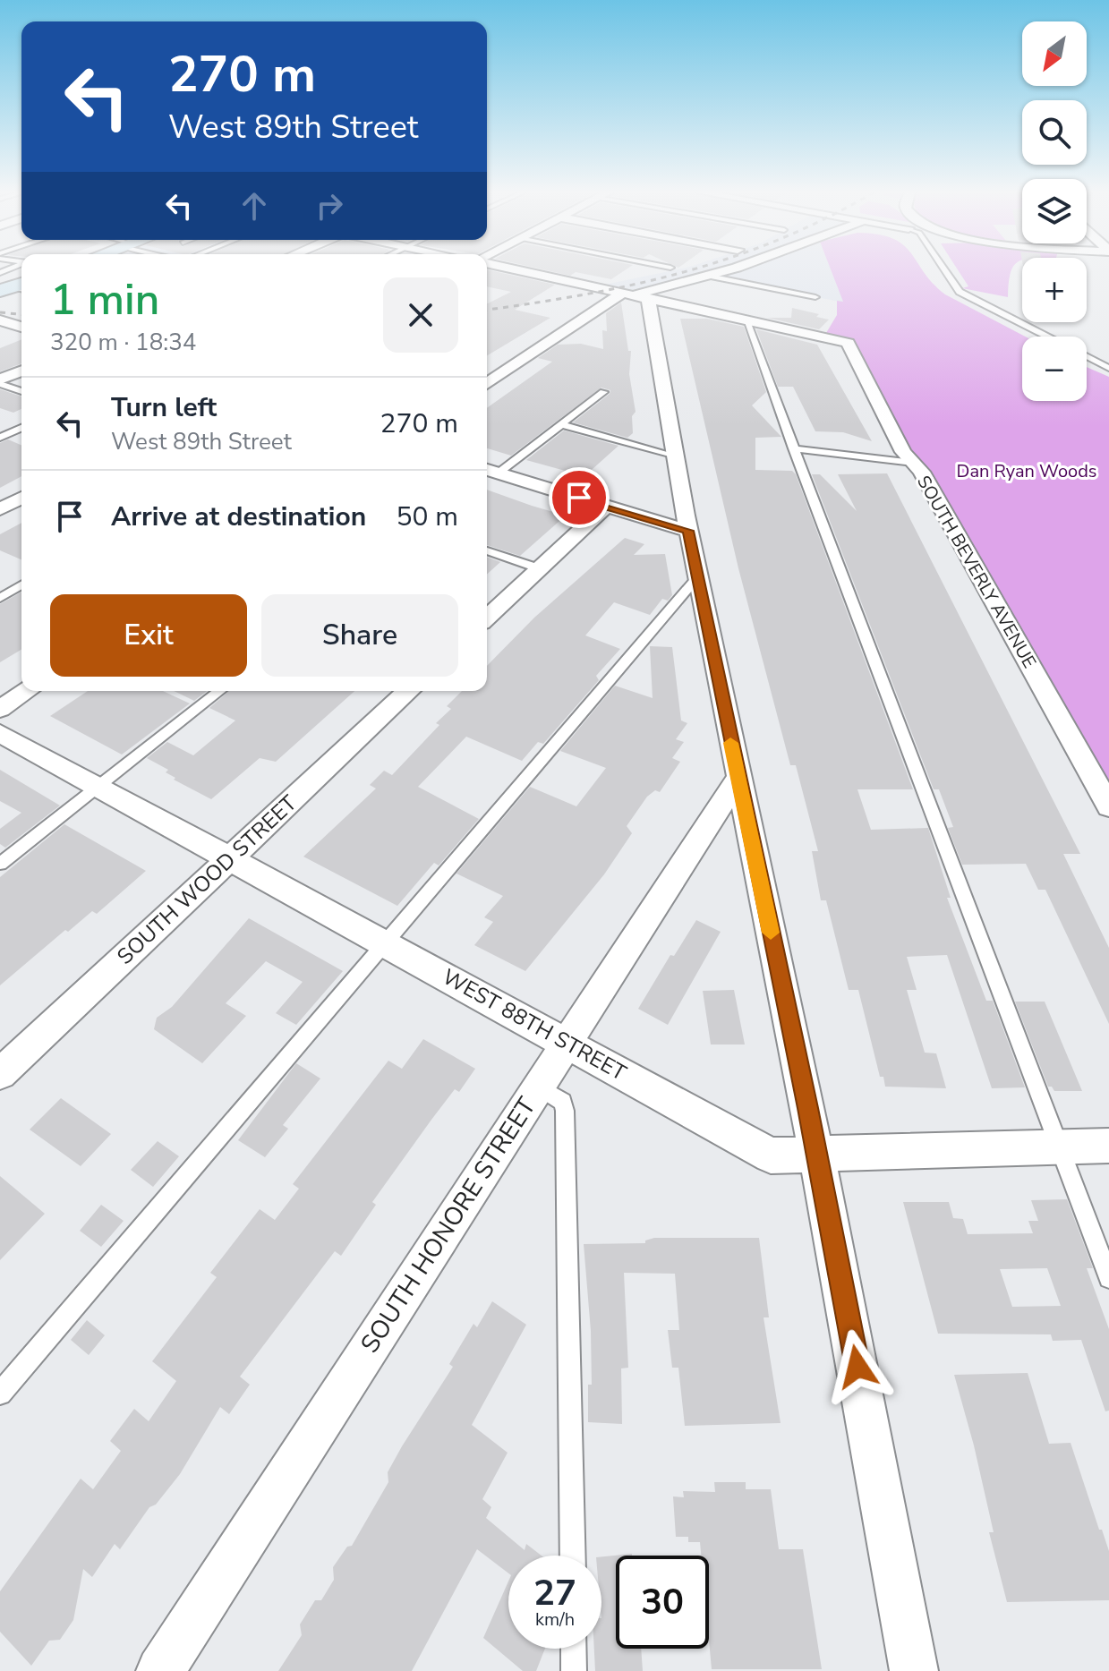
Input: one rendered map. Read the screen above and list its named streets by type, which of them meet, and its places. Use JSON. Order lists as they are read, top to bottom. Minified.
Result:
{"streets":{"street":["SOUTH BEVERLY AVENUE","SOUTH WOOD STREET","WEST 88TH STREET","SOUTH HONORE STREET"]},"crossings":[["SOUTH WOOD STREET","WEST 88TH STREET"],["WEST 88TH STREET","SOUTH HONORE STREET"]],"parks":["Dan Ryan Woods"],"north":"bottom left","page":{"map_buttons":["+","−"],"turn":["270 m","West 89th Street"],"heading":["1 min","320 m · 18:34"],"list":[{"name":"Turn left","note":"West 89th Street","value":"270 m"},{"name":"Arrive at destination","value":"50 m"}],"buttons":["Exit","Share"],"speed":"27 km/h","limit":"30"}}
